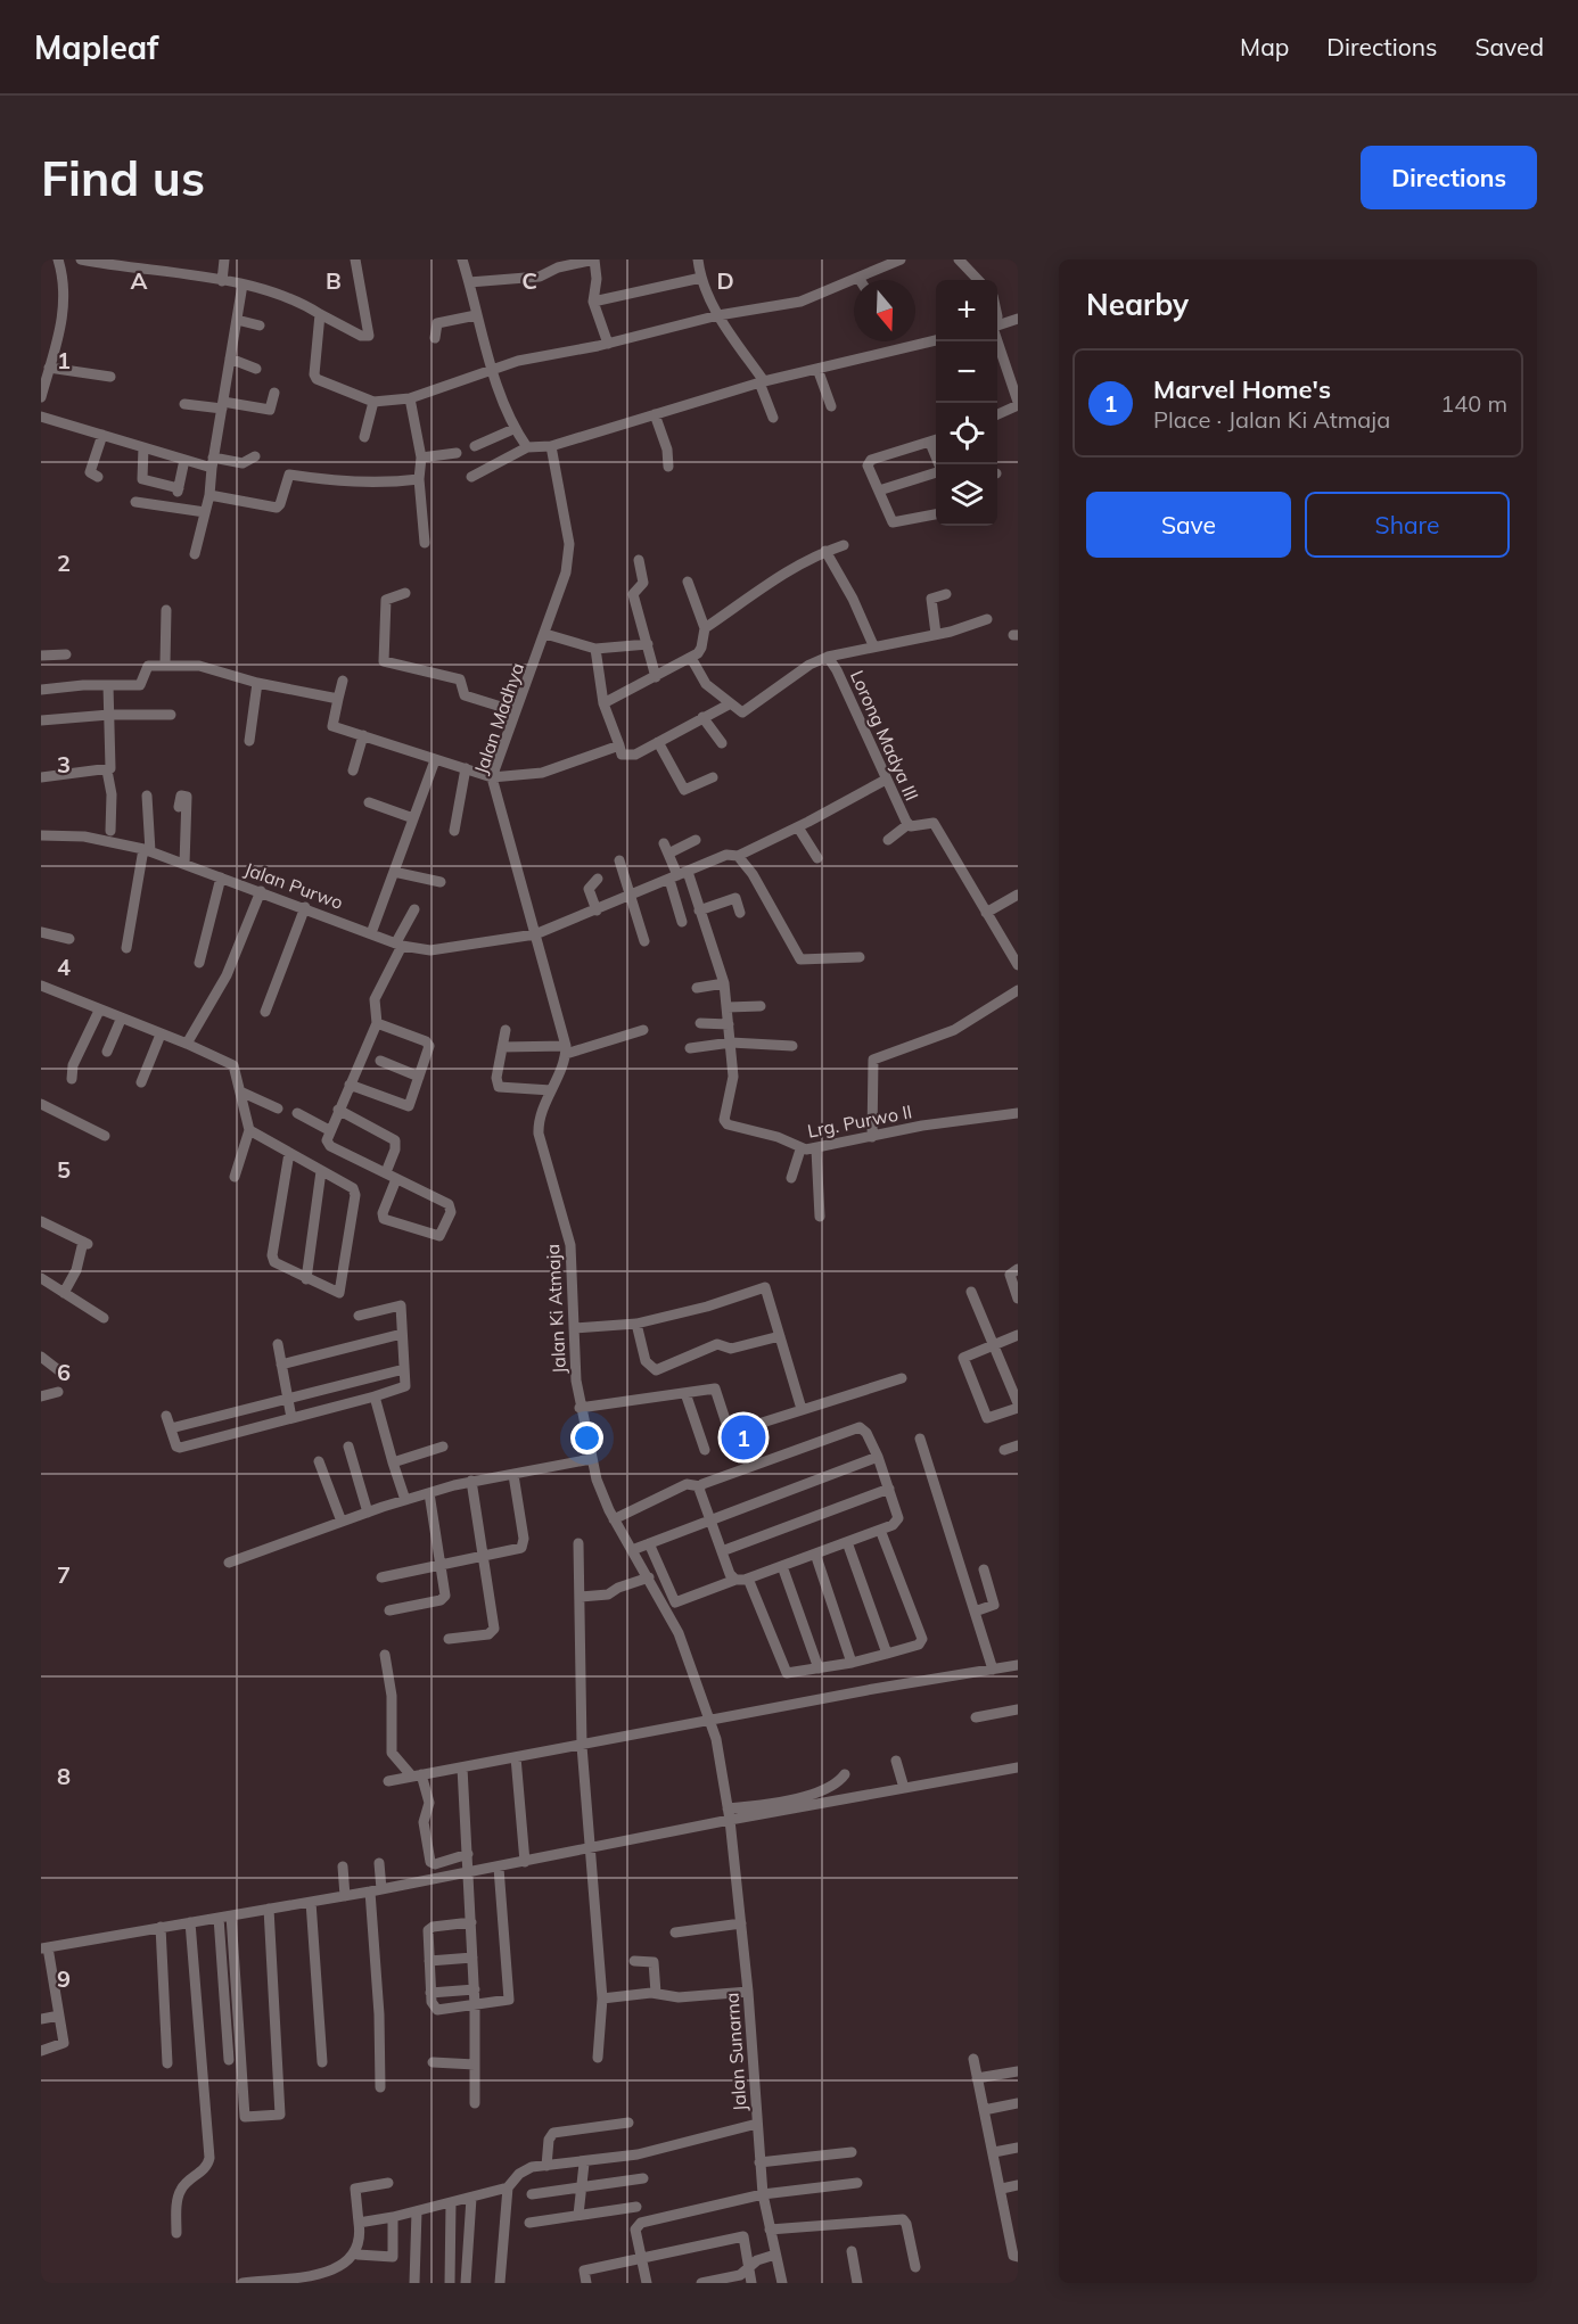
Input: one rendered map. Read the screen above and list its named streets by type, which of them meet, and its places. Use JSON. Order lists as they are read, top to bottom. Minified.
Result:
{"streets":{"street":["Jalan Madhya","Lorong Madya III","Jalan Purwo","Lrg. Purwo II","Jalan Ki Atmaja","Jalan Sunarna"]},"crossings":[["Jalan Madhya","Lorong Madya III"],["Jalan Madhya","Jalan Purwo"],["Jalan Ki Atmaja","Jalan Sunarna"]],"north":"bottom","page":{"header":"Mapleaf","nav":["Map","Directions","Saved"],"buttons":["Directions",["Save","Share"]],"title":"Find us","heading":"Nearby","map_buttons":["+","−"],"list":[{"mark":"1","name":"Marvel Home's","note":"Place · Jalan Ki Atmaja","value":"140 m"}],"pins":"1"},"grid":{"columns":["A","B","C","D"],"rows":["1","2","3","4","5","6","7","8","9"]}}
